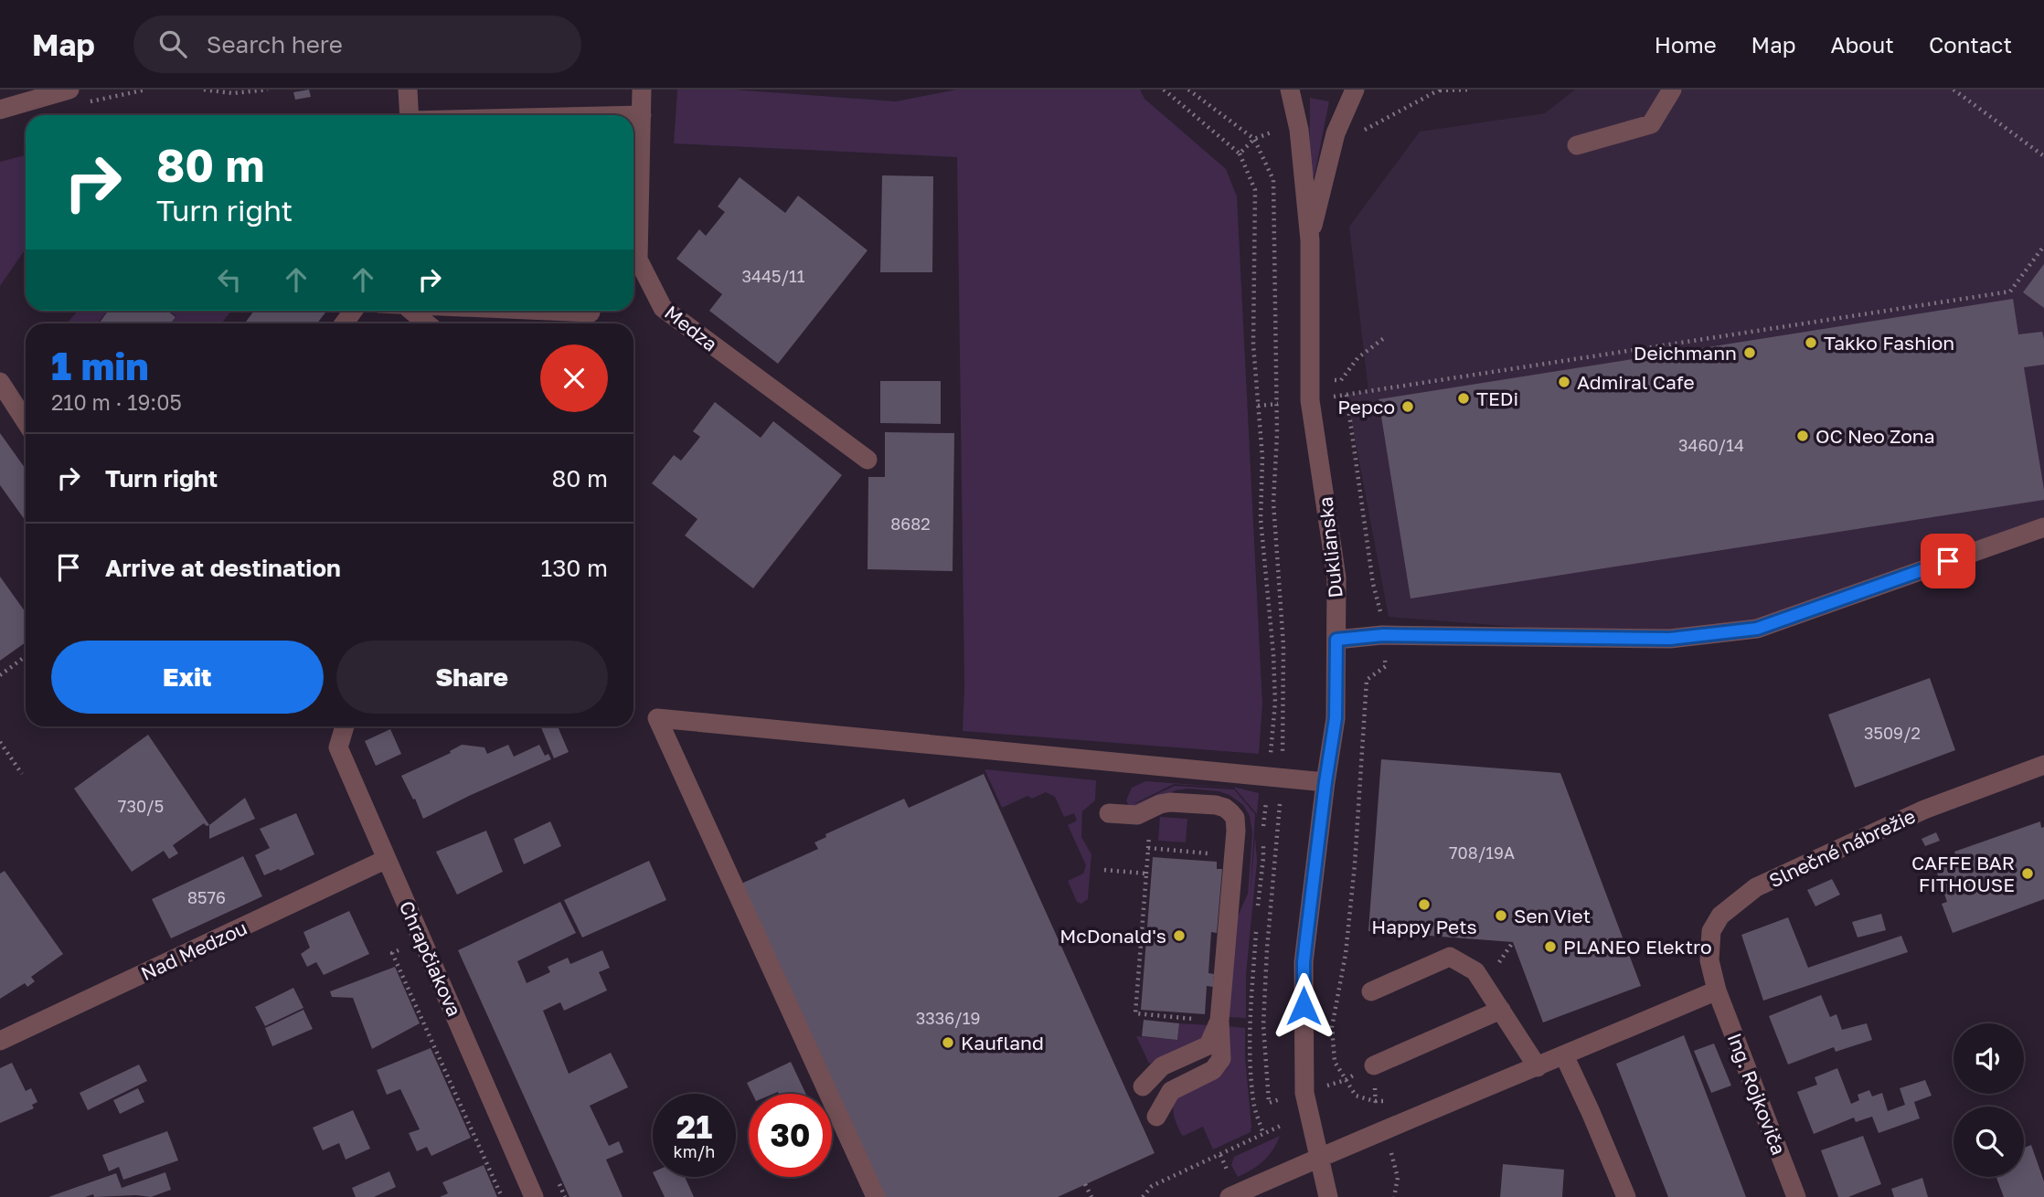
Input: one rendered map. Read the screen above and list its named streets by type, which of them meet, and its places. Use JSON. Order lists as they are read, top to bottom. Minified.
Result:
{"streets":{"street":["Medza","Duklianska","Slnečné nábrežie","Nad Medzou","Chrapčiakova","Ing. Rojkoviča"]},"crossings":[["Slnečné nábrežie","Ing. Rojkoviča"],["Nad Medzou","Chrapčiakova"]],"places":["Takko Fashion","Deichmann","Admiral Cafe","TEDi","Pepco","OC Neo Zona","CAFFE BAR FITHOUSE","Happy Pets","Sen Viet","McDonald's","PLANEO Elektro","Kaufland"],"house_numbers":["3445/11","3460/14","8682","3509/2","730/5","708/19A","8576","3336/19"],"page":{"header":"Map","search":"Search here","nav":["Home","Map","About","Contact"],"turn":["80 m","Turn right"],"heading":["1 min","210 m · 19:05"],"list":[{"name":"Turn right","value":"80 m"},{"name":"Arrive at destination","value":"130 m"}],"buttons":["Exit","Share"],"speed":"21 km/h","limit":"30"}}
